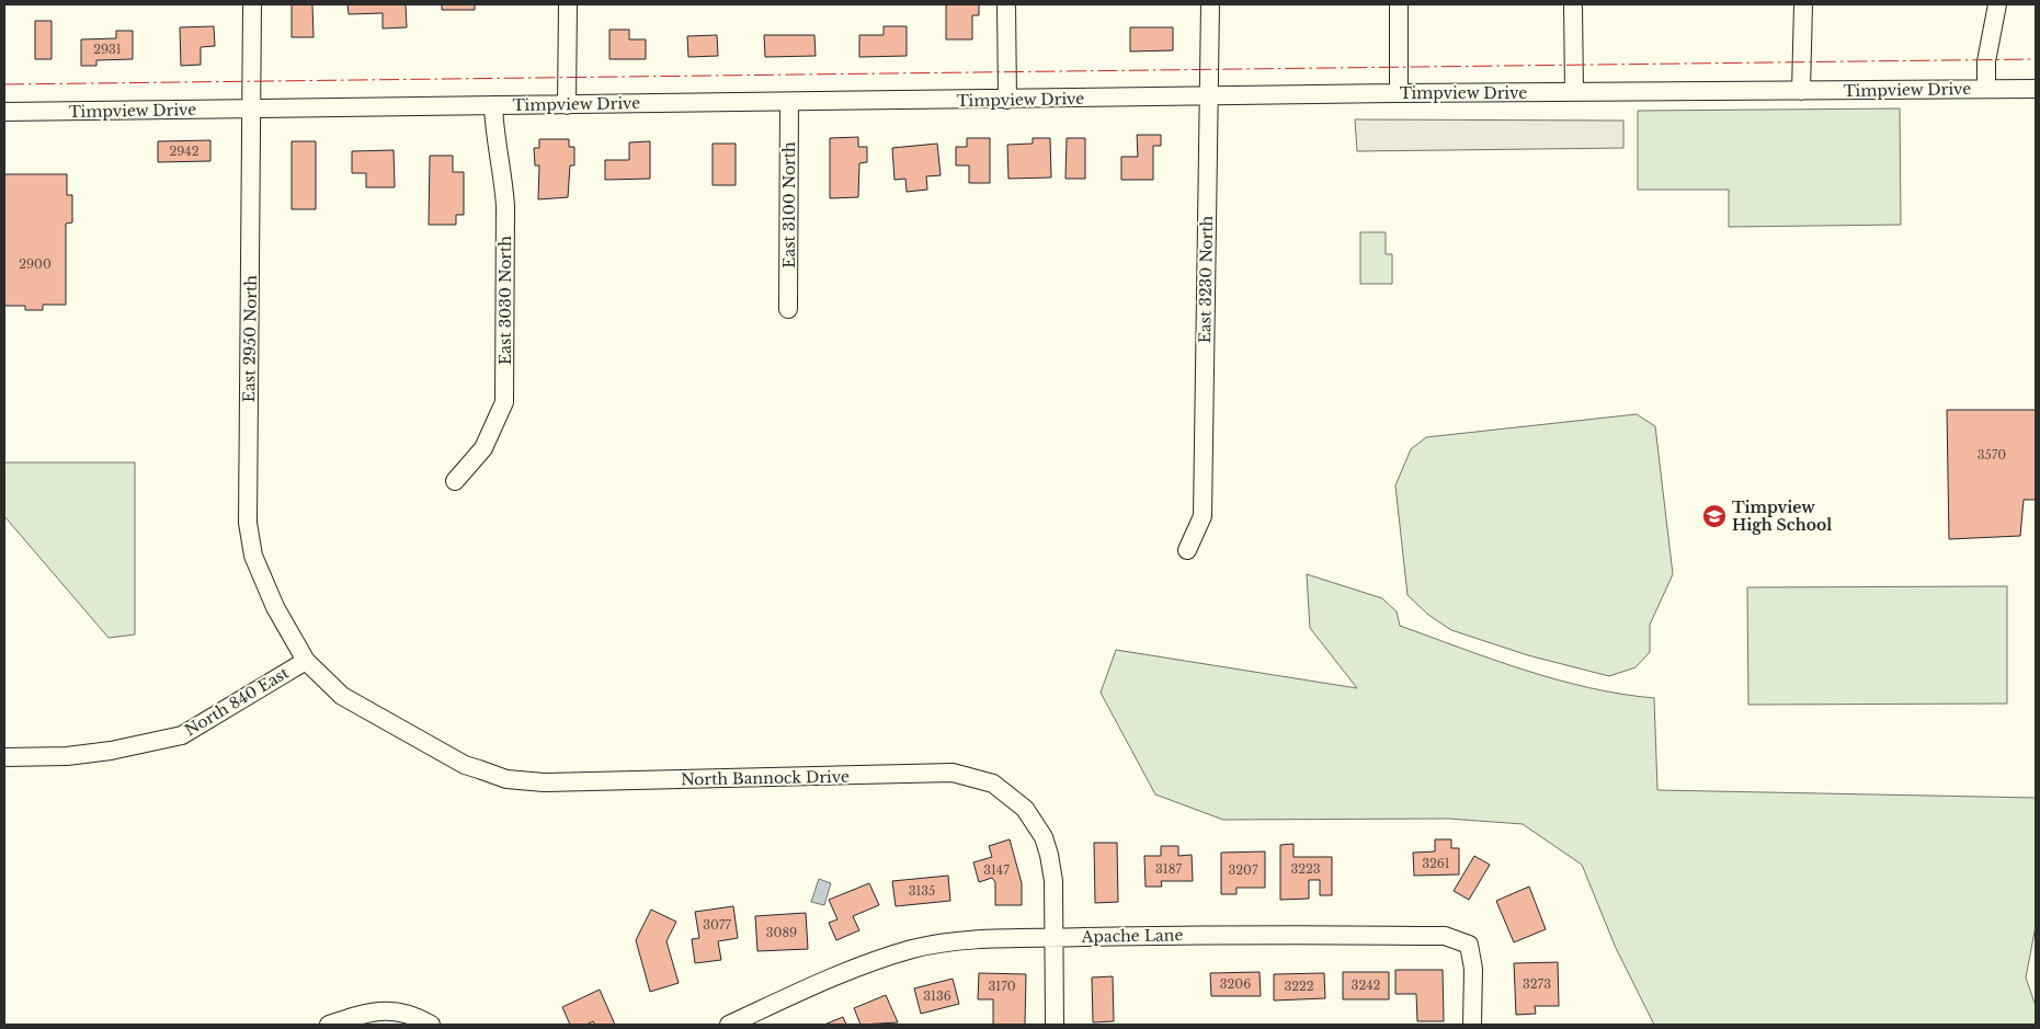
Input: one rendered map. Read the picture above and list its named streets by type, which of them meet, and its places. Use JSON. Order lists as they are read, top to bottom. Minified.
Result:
{"streets":{"street":["Timpview Drive","East 3100 North","East 3230 North","East 3030 North","East 2950 North","North 840 East","North Bannock Drive","Apache Lane"]},"crossings":[["Timpview Drive","East 3100 North"],["Timpview Drive","East 3230 North"],["Timpview Drive","East 3030 North"],["Timpview Drive","East 2950 North"],["East 2950 North","North 840 East"],["East 2950 North","North Bannock Drive"],["North 840 East","North Bannock Drive"],["North Bannock Drive","Apache Lane"]],"places":{"school or university":["Timpview High School"]},"house_numbers":["2931","2942","2900","3570","3261","3187","3223","3147","3207","3135","3077","3089","3206","3273","3242","3170","3222","3136"]}
